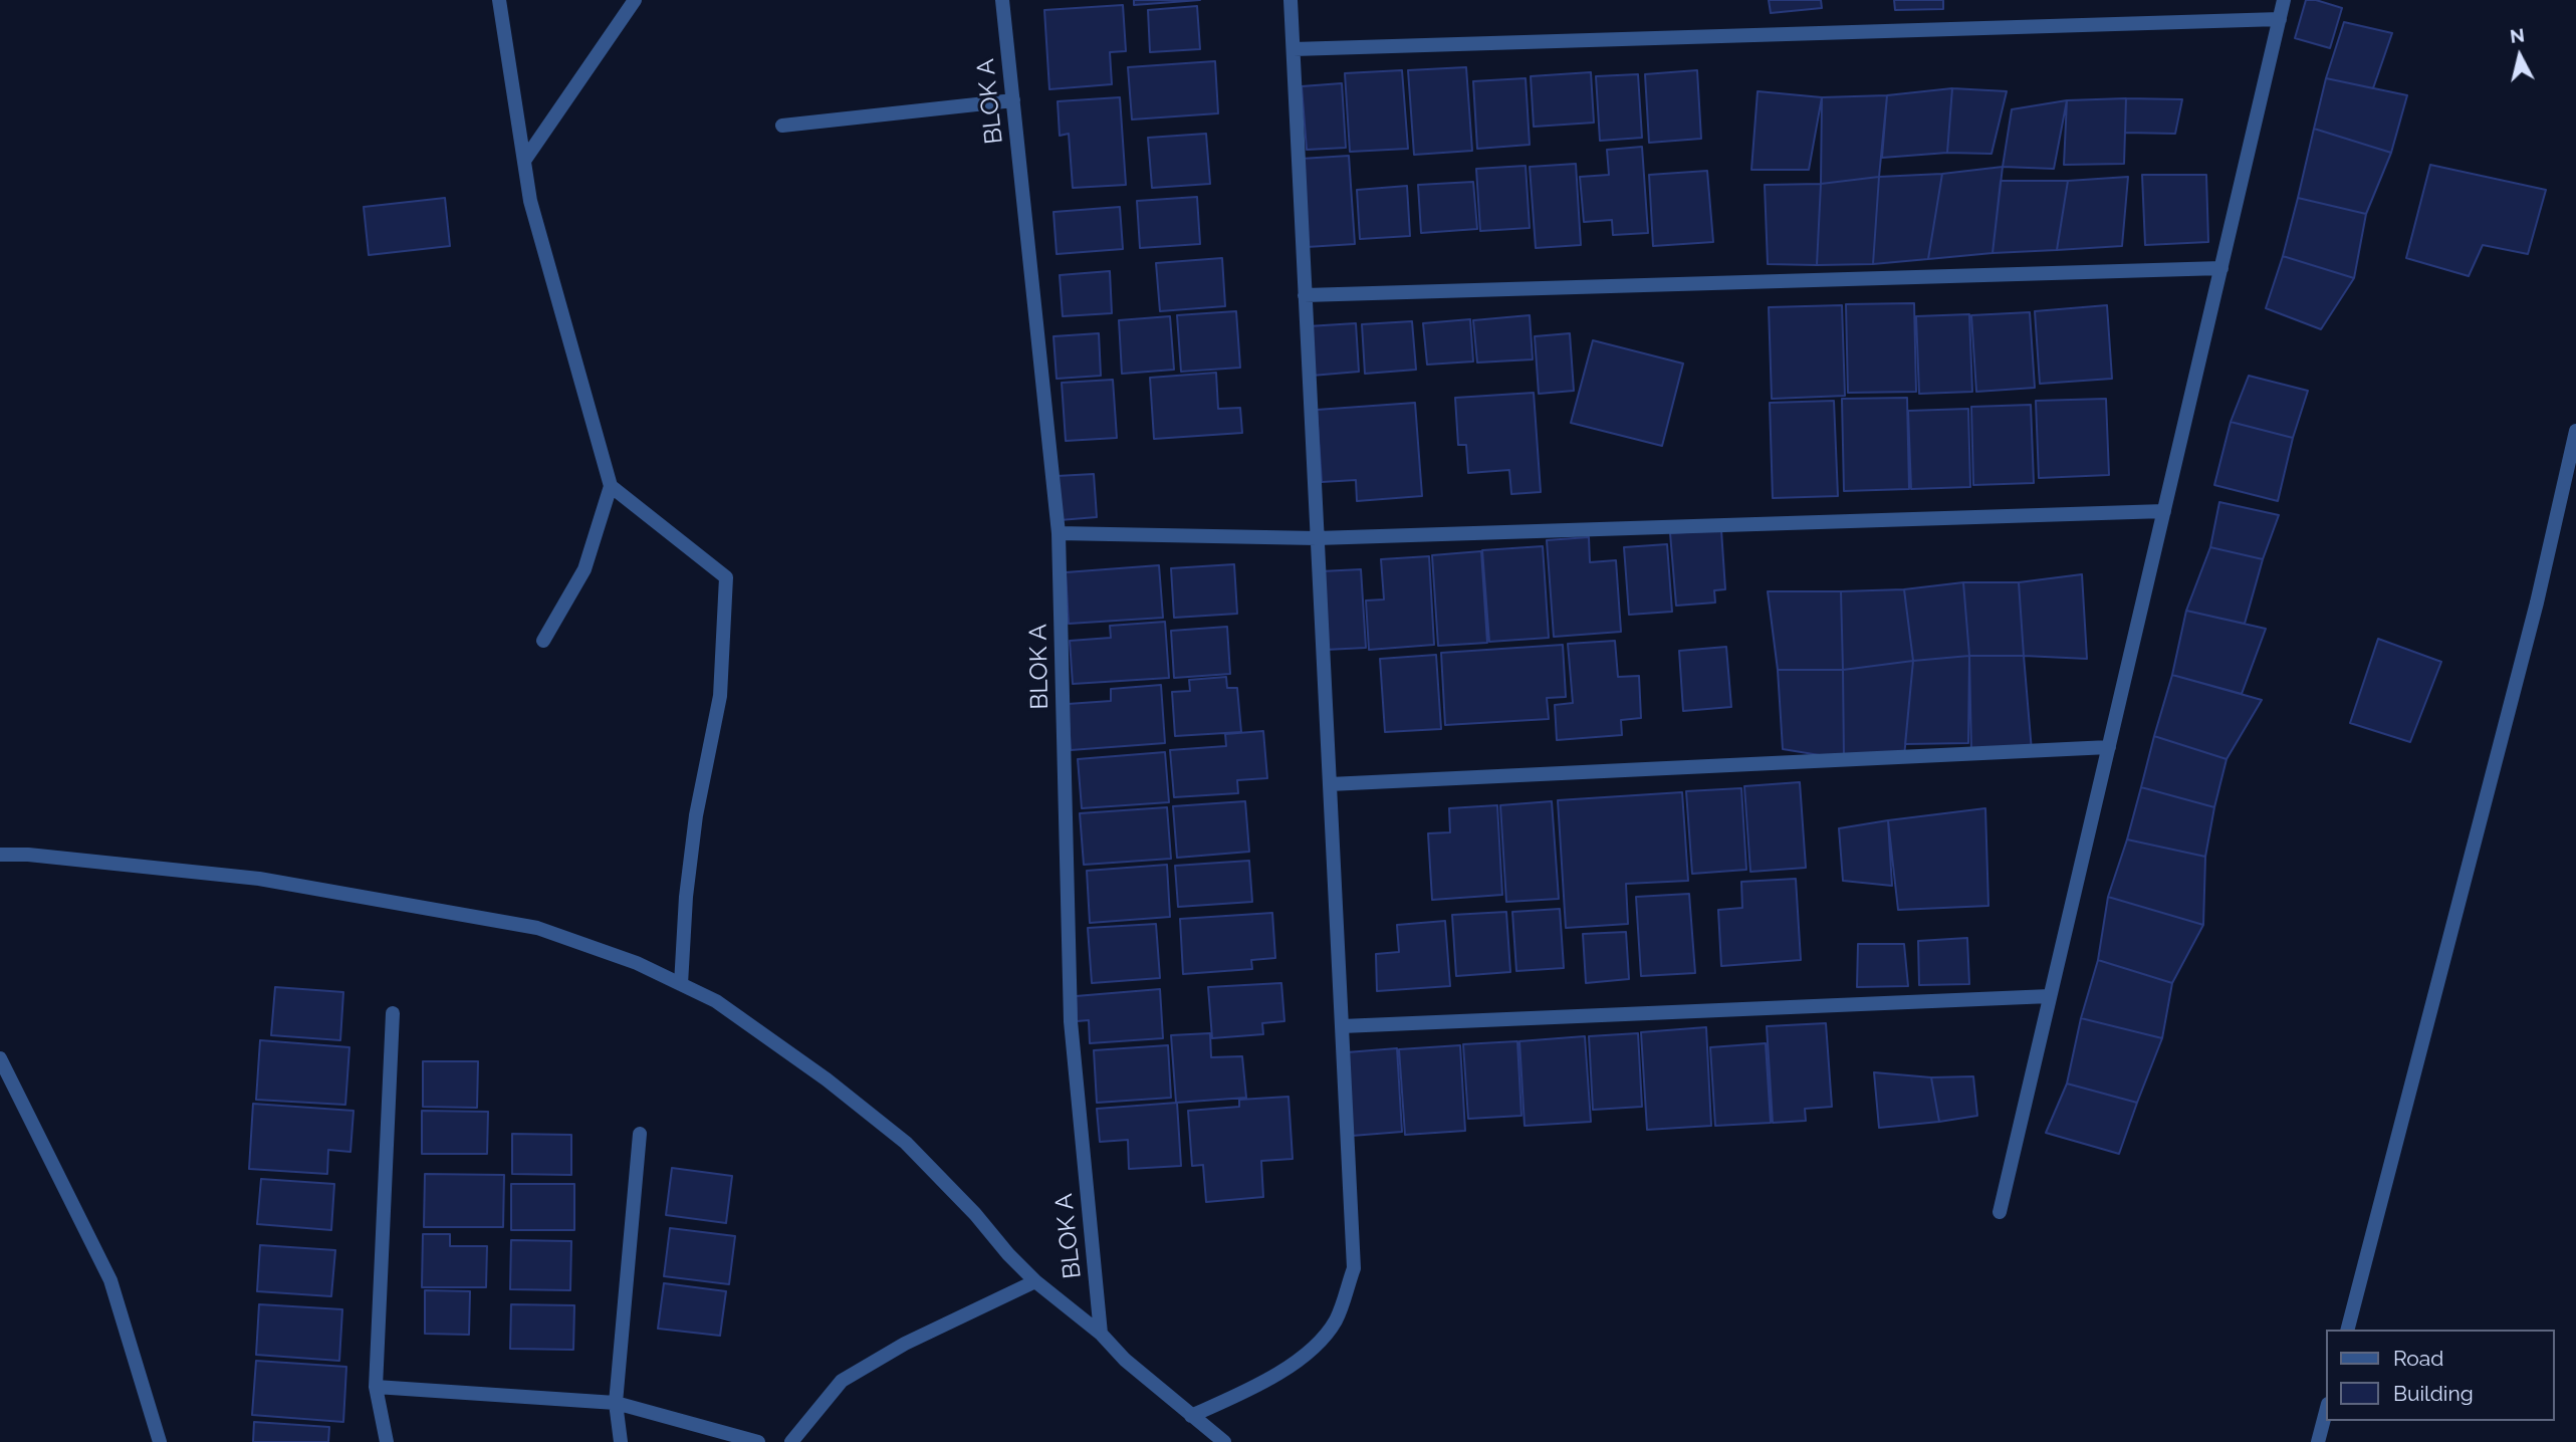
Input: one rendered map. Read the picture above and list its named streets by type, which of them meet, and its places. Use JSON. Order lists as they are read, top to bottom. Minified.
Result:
{"streets":{"street":["BLOK A"]},"legend":["Road","Building"],"north":"top"}
